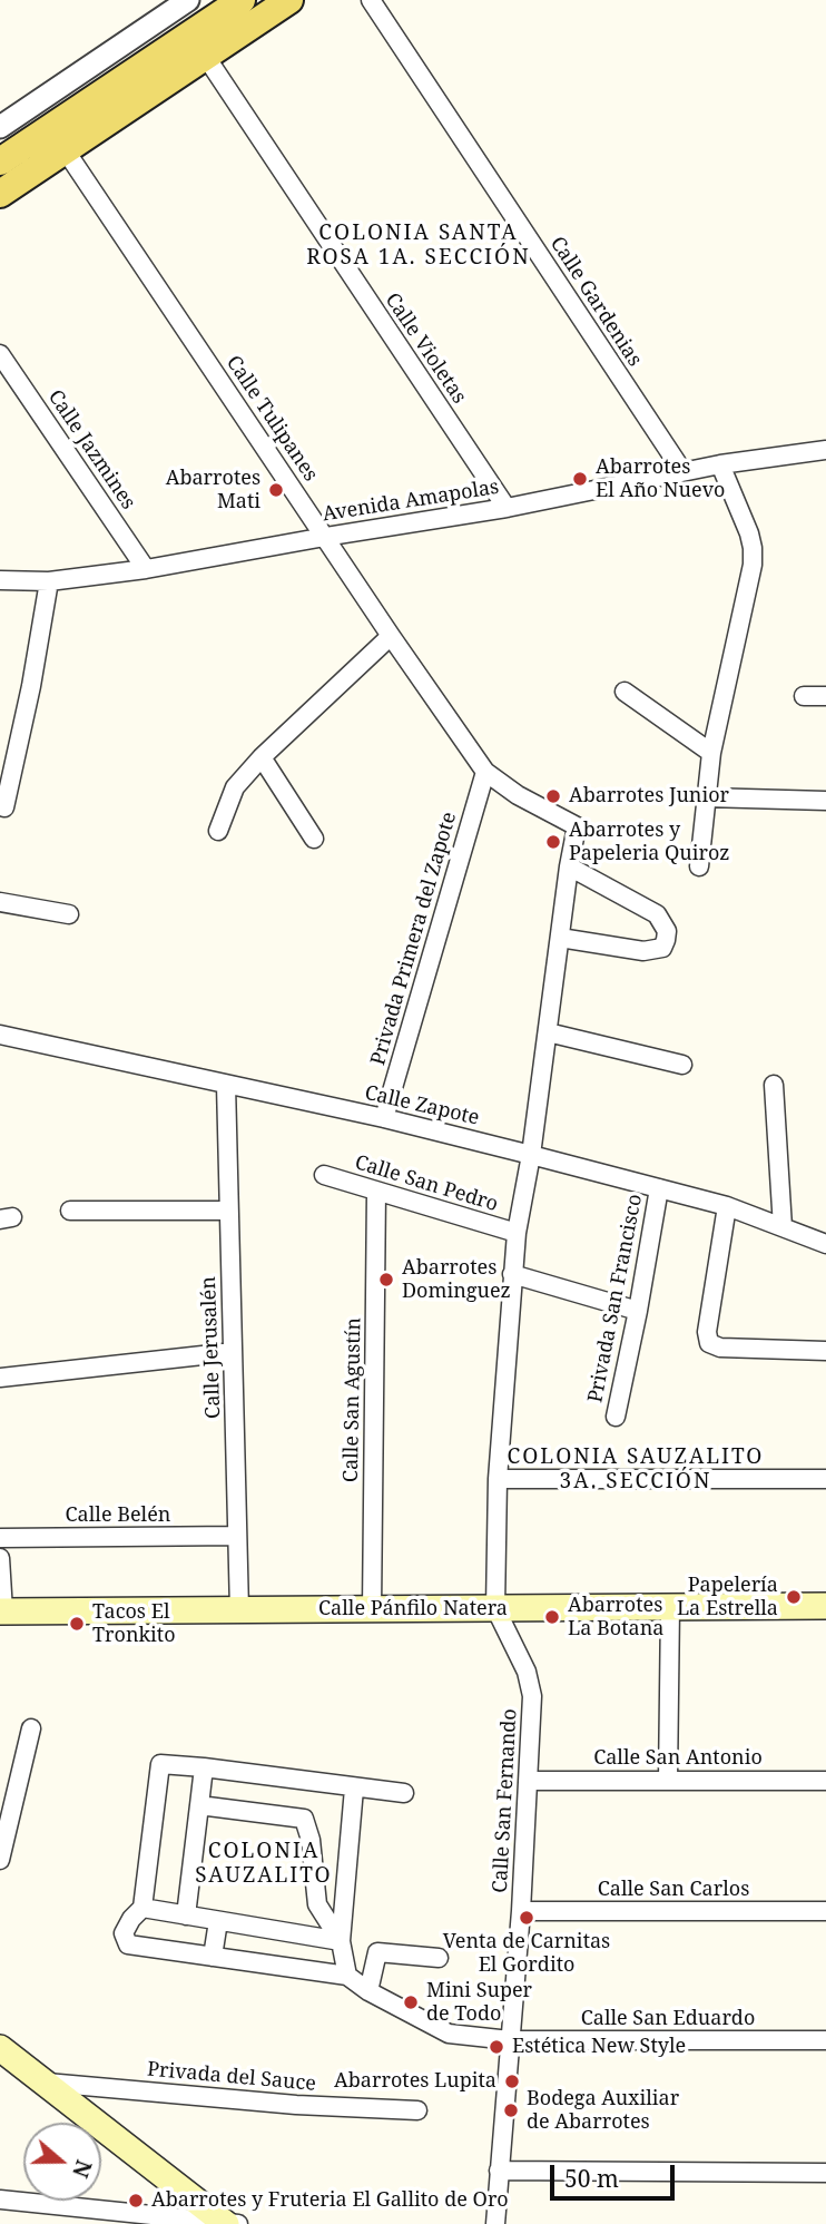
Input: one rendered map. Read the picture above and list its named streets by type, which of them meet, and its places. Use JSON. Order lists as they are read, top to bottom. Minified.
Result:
{"streets":{"main road":["Calle Pánfilo Natera"],"street":["Calle Gardenias","Calle Violetas","Calle Tulipanes","Calle Jazmines","Avenida Amapolas","Privada Primera del Zapote","Calle Zapote","Calle San Pedro","Privada San Francisco","Calle Jerusalén","Calle San Agustín","Calle Belén","Calle San Antonio","Calle San Fernando","Calle San Carlos","Calle San Eduardo","Privada del Sauce"]},"crossings":[["Calle Gardenias","Avenida Amapolas"],["Calle Violetas","Avenida Amapolas"],["Calle Tulipanes","Avenida Amapolas"],["Calle Tulipanes","Privada Primera del Zapote"],["Calle Tulipanes","Calle San Fernando"],["Calle Jazmines","Avenida Amapolas"],["Privada Primera del Zapote","Calle Zapote"],["Calle Zapote","Privada San Francisco"],["Calle Zapote","Calle Jerusalén"],["Calle Zapote","Calle San Fernando"],["Calle San Pedro","Calle San Agustín"],["Calle San Pedro","Calle San Fernando"],["Calle Jerusalén","Calle Belén"],["Calle Jerusalén","Calle Pánfilo Natera"],["Calle San Agustín","Calle Pánfilo Natera"],["Calle Pánfilo Natera","Calle San Fernando"],["Calle San Antonio","Calle San Fernando"],["Calle San Fernando","Calle San Carlos"],["Calle San Fernando","Calle San Eduardo"]],"districts":["COLONIA SANTA ROSA 1A. SECCIÓN","COLONIA SAUZALITO 3A. SECCIÓN","COLONIA SAUZALITO"],"places":["Abarrotes El Año Nuevo","Abarrotes Mati","Abarrotes Junior","Abarrotes y Papeleria Quiroz","Abarrotes Dominguez","Papelería La Estrella","Abarrotes La Botana","Tacos El Tronkito","Venta de Carnitas El Gordito","Mini Super de Todo","Estética New Style","Abarrotes Lupita","Bodega Auxiliar de Abarrotes","Abarrotes y Fruteria El Gallito de Oro"],"scale_bar":"50 m","north":"right"}
